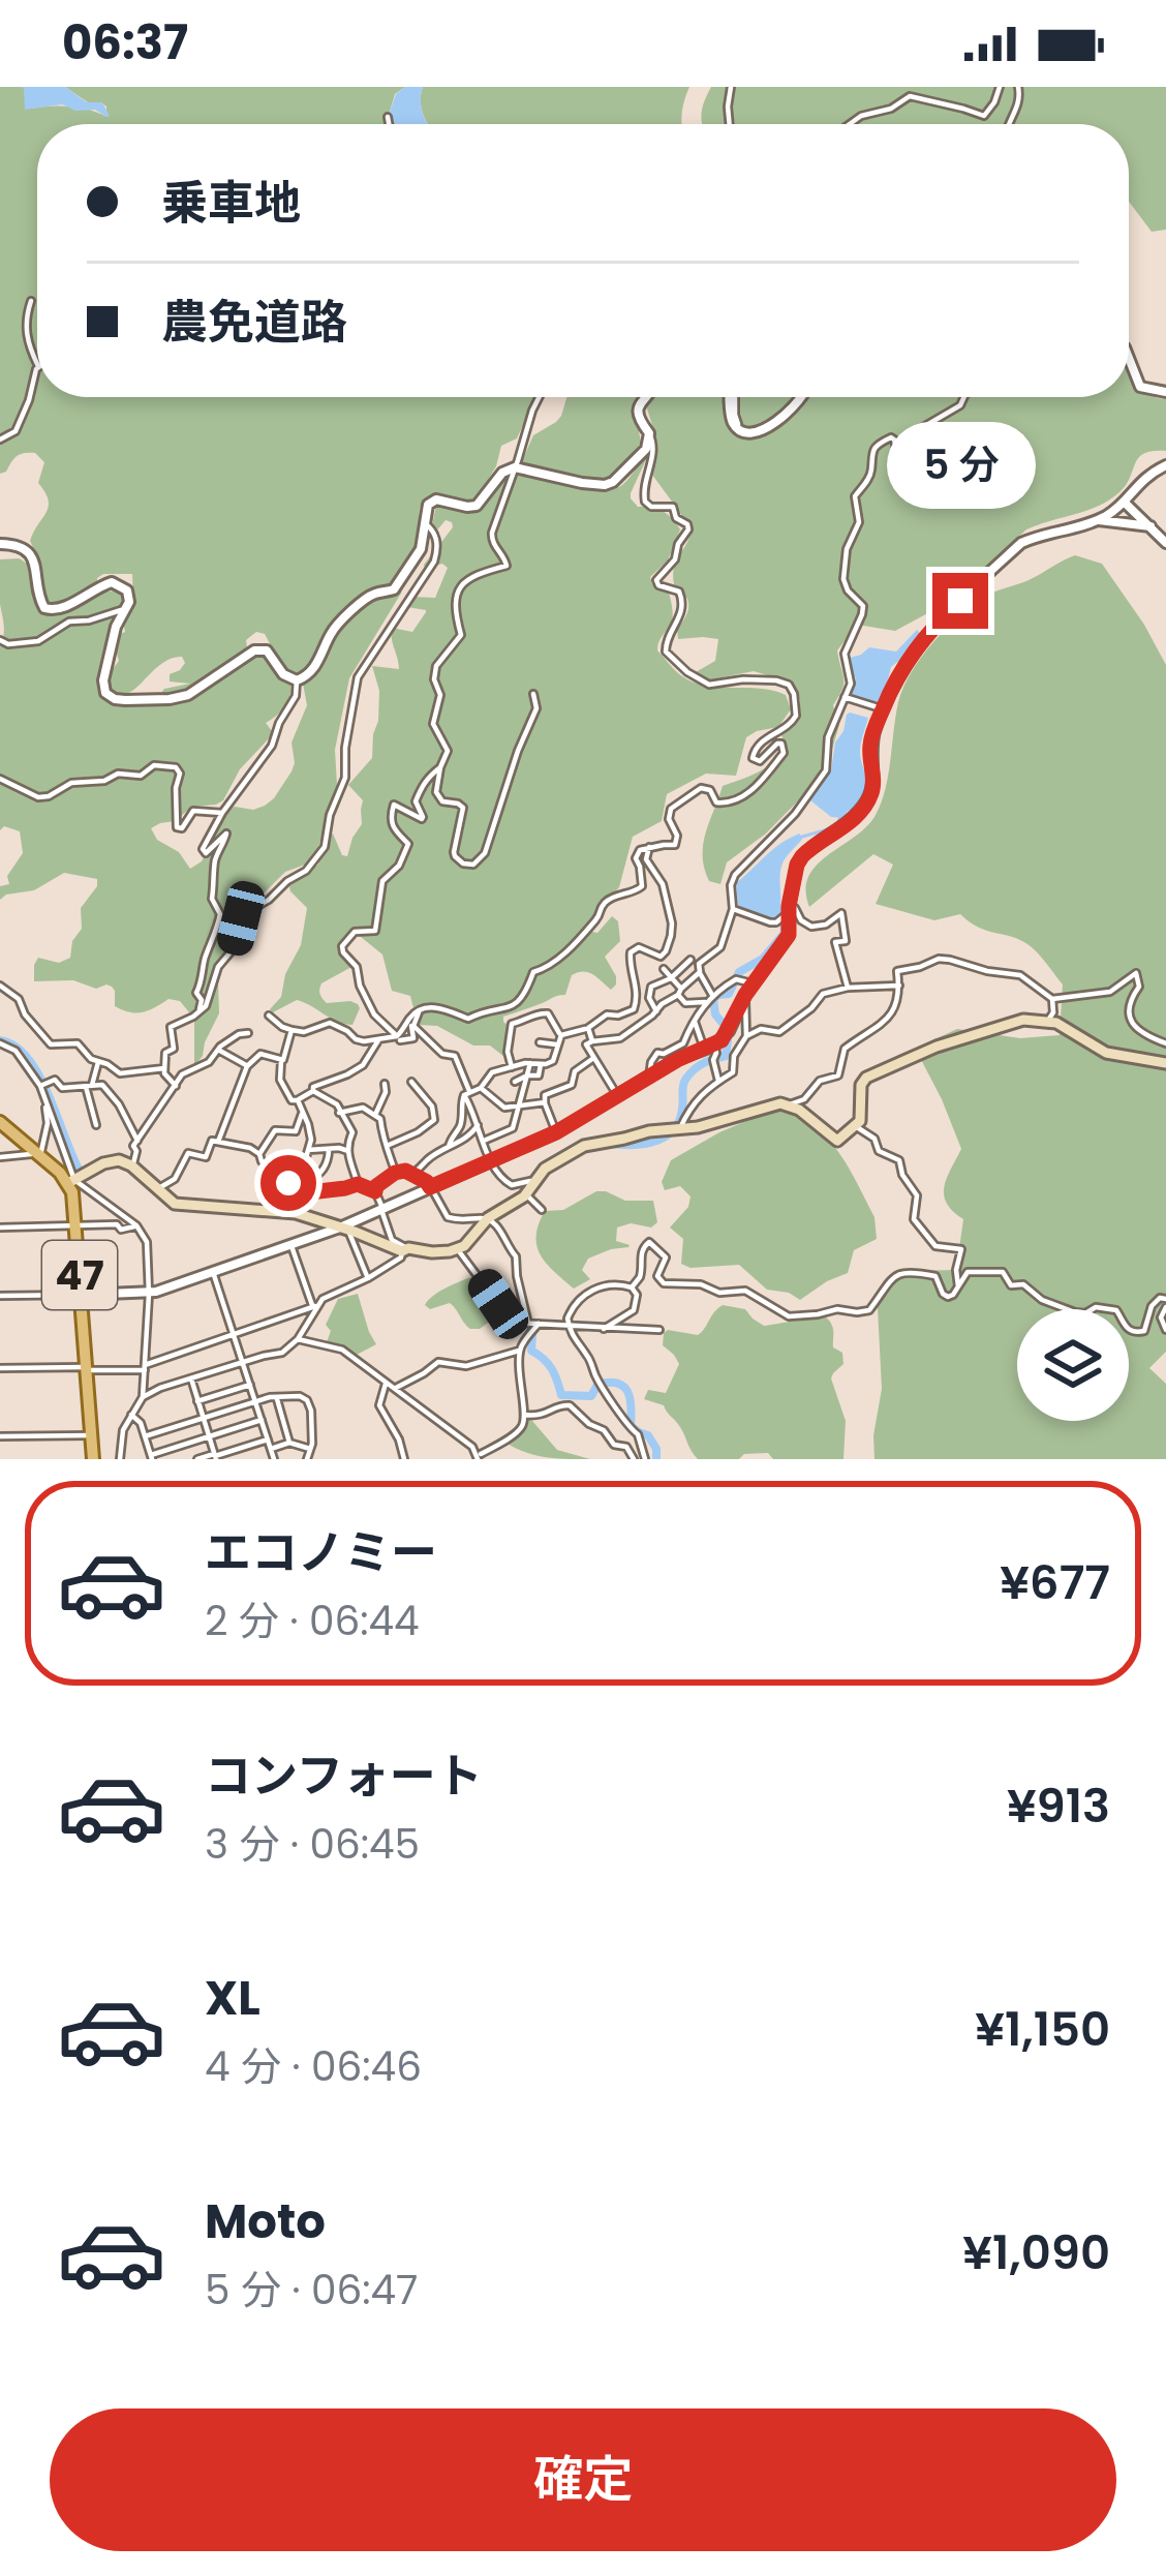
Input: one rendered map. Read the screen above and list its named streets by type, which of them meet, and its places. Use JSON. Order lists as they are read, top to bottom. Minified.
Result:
{"streets":{"main road":["47"]},"page":{"status":"06:37","banner":["乗車地","農免道路"],"bubble":"5 分","list":[{"name":"エコノミー","note":"2 分 · 06:44","value":"¥677"},{"name":"コンフォート","note":"3 分 · 06:45","value":"¥913"},{"name":"XL","note":"4 分 · 06:46","value":"¥1,150"},{"name":"Moto","note":"5 分 · 06:47","value":"¥1,090"}],"buttons":"確定"}}
